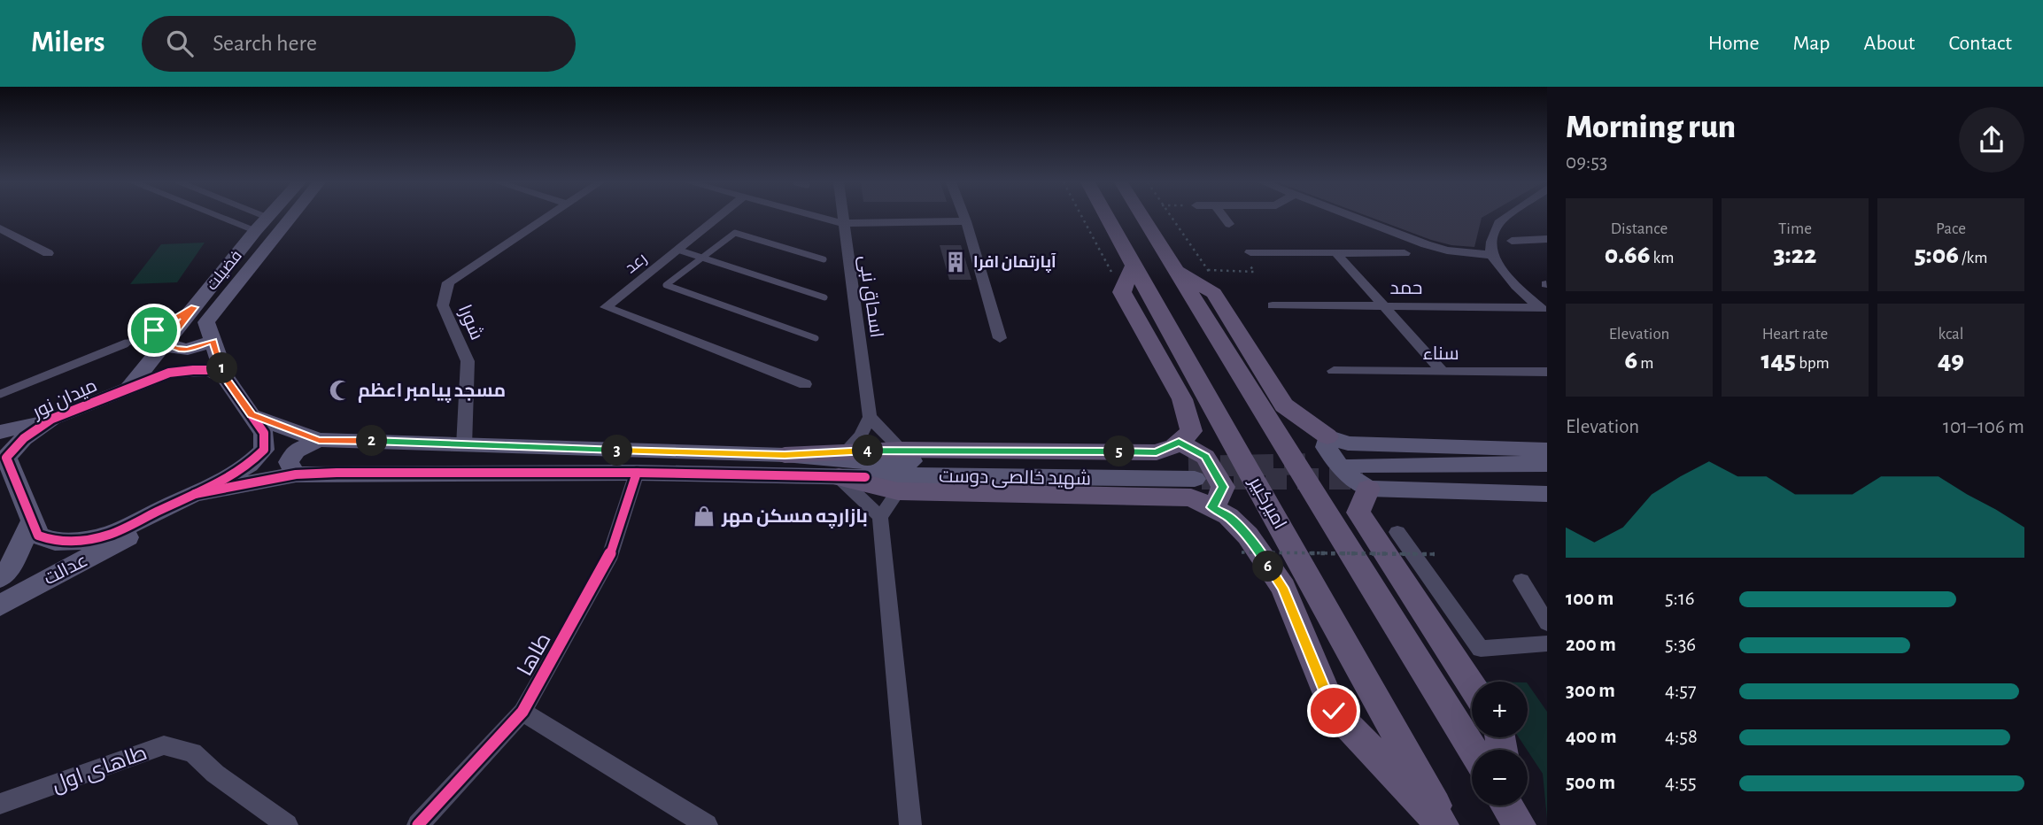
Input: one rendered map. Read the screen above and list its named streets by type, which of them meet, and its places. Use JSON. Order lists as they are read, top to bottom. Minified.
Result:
{"streets":{"main road":["امیرکبیر"],"street":["رعد","فضیلت","حمد","اسحاق نبی","شورا","سناء","میدان نور","شهید خالصی دوست","عدالت","طاها","طاهای اول"]},"crossings":[["فضیلت","میدان نور"],["میدان نور","عدالت"]],"places":{"building":["آپارتمان افرا"],"mosque":["مسجد پیامبر اعظم"],"shop":["بازارچه مسکن مهر"]},"page":{"header":"Milers","search":"Search here","nav":["Home","Map","About","Contact"],"heading":["Morning run","09:53"],"stats":[["Distance","0.66 km"],["Time","3:22"],["Pace","5:06 /km"],["Elevation","6 m"],["Heart rate","145 bpm"],["kcal","49"]],"pins":["1","2","3","4","5","6"],"chart":["Elevation","101–106 m"],"list":[{"name":"100 m","note":"5:16"},{"name":"200 m","note":"5:36"},{"name":"300 m","note":"4:57"},{"name":"400 m","note":"4:58"},{"name":"500 m","note":"4:55"}],"map_buttons":["+","−"]}}
